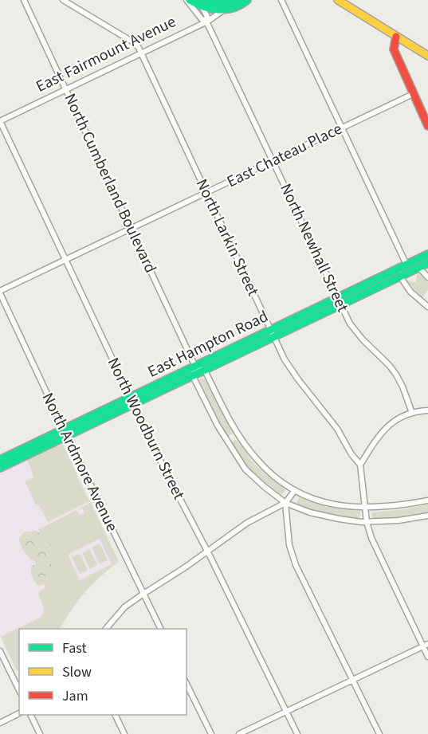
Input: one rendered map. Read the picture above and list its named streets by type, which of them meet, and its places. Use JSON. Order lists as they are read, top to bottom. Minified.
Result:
{"streets":{"main road":["East Hampton Road"],"street":["East Fairmount Avenue","East Chateau Place","North Cumberland Boulevard","North Larkin Street","North Newhall Street","North Woodburn Street","North Ardmore Avenue"]},"crossings":[["East Fairmount Avenue","North Cumberland Boulevard"],["East Fairmount Avenue","North Larkin Street"],["East Fairmount Avenue","North Newhall Street"],["East Fairmount Avenue","North Woodburn Street"],["East Chateau Place","North Cumberland Boulevard"],["East Chateau Place","North Larkin Street"],["East Chateau Place","North Newhall Street"],["East Chateau Place","North Woodburn Street"],["East Chateau Place","North Ardmore Avenue"],["North Cumberland Boulevard","East Hampton Road"],["North Larkin Street","East Hampton Road"],["North Newhall Street","East Hampton Road"],["East Hampton Road","North Woodburn Street"],["East Hampton Road","North Ardmore Avenue"]],"legend":["Fast","Slow","Jam"]}
